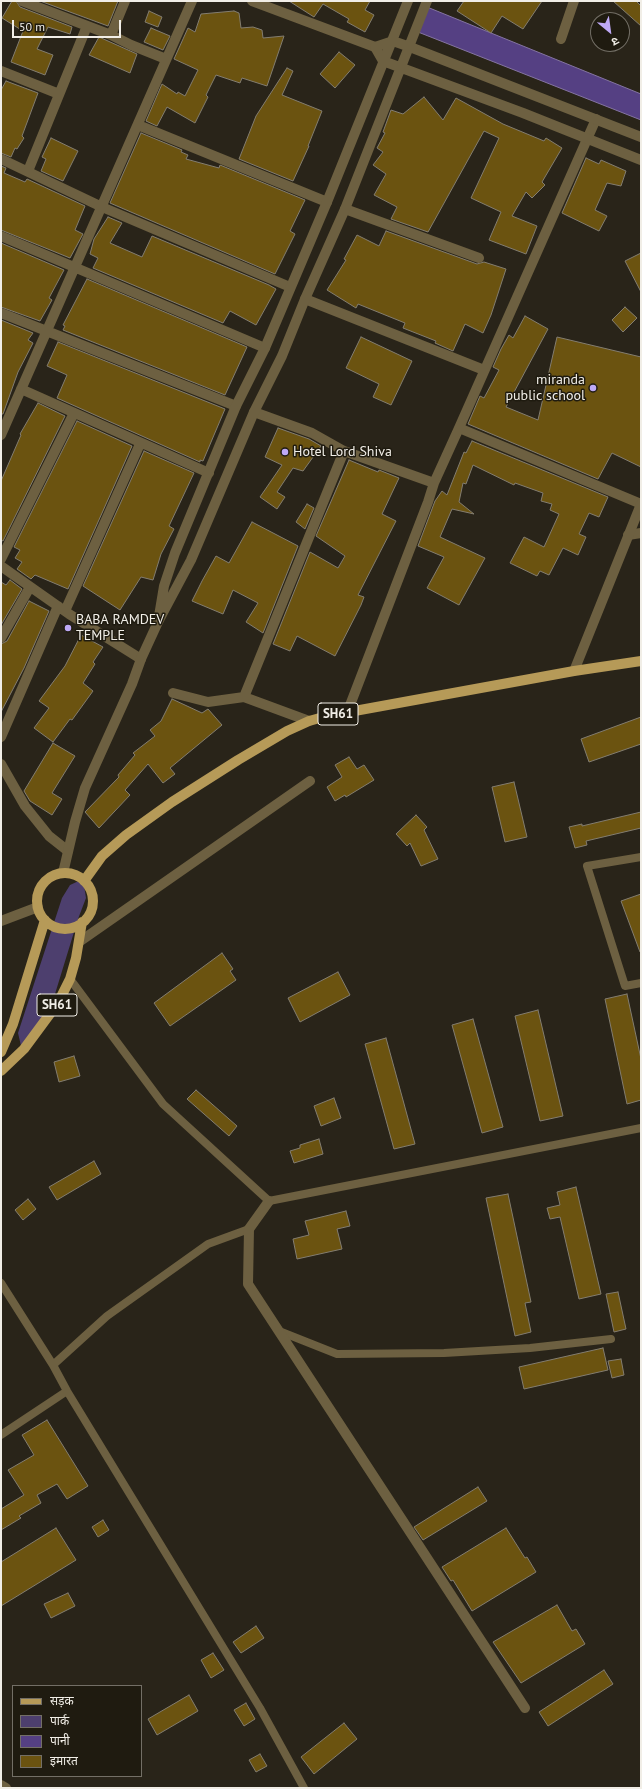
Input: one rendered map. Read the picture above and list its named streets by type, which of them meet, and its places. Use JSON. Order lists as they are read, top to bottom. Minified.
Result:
{"streets":{"main road":["SH61"]},"places":["miranda public school","Hotel Lord Shiva","BABA RAMDEV TEMPLE"],"legend":["सड़क","पार्क","पानी","इमारत"],"scale_bar":"50 m","north":"bottom right"}
